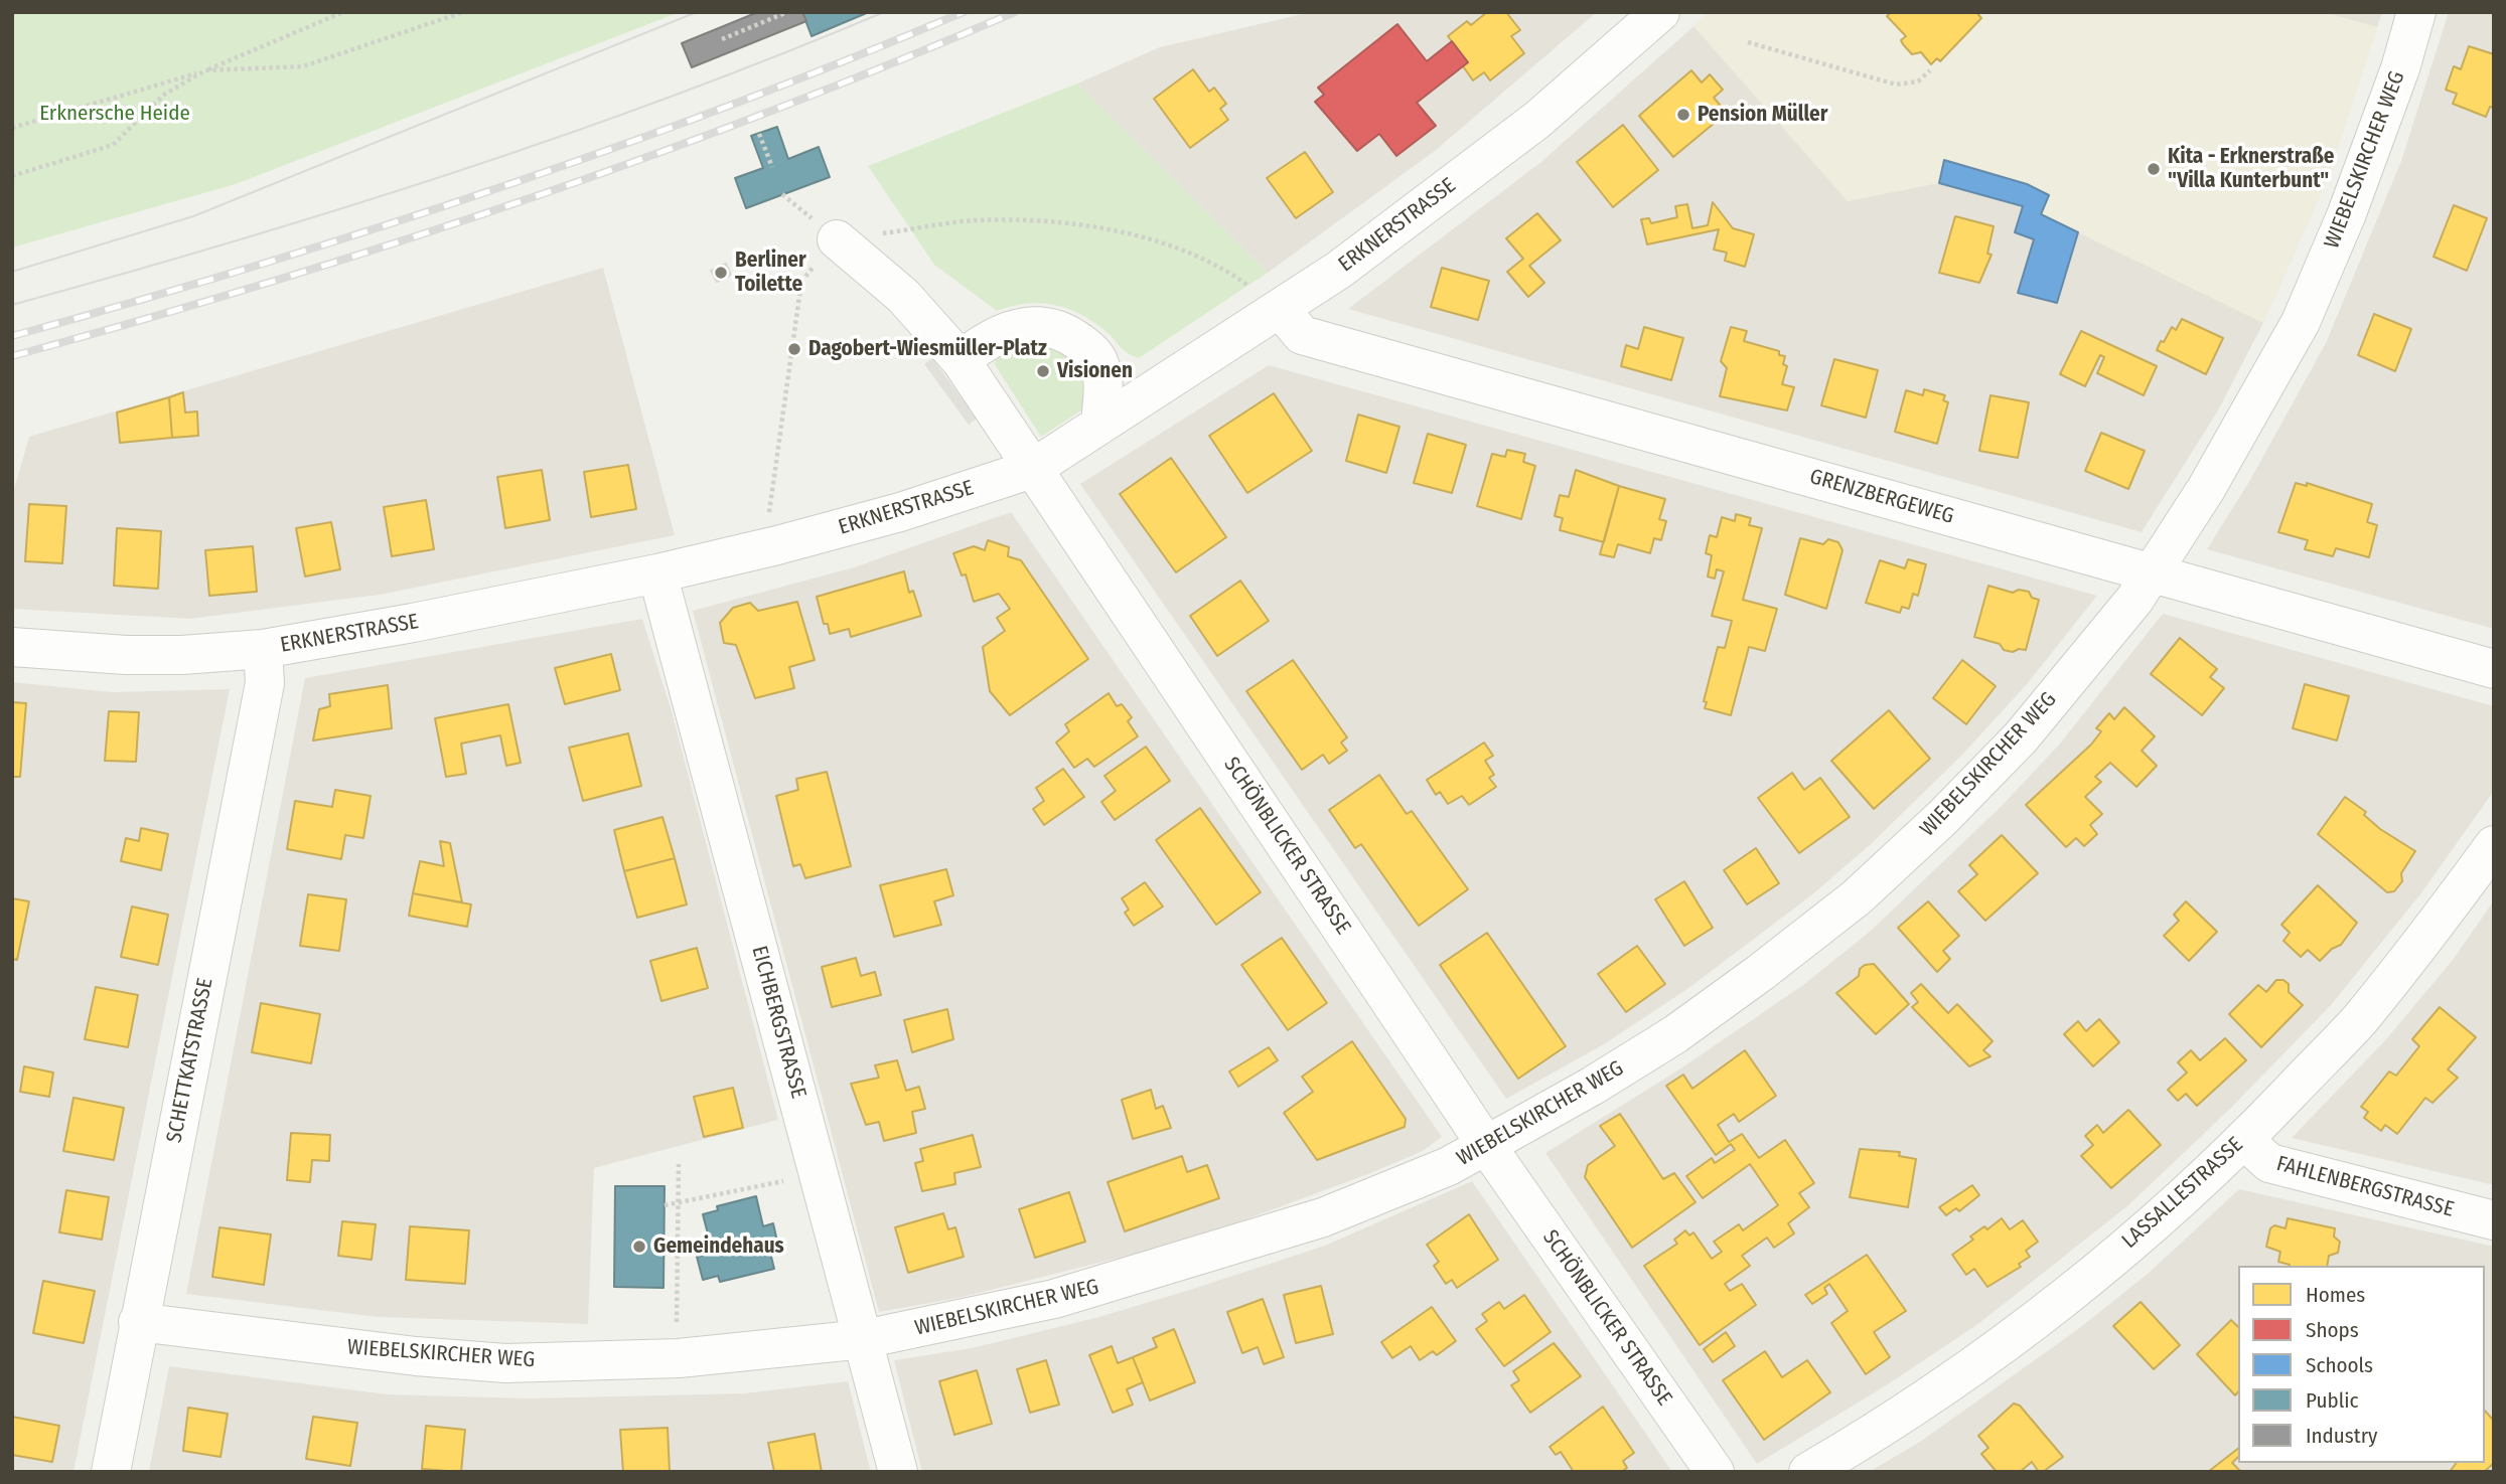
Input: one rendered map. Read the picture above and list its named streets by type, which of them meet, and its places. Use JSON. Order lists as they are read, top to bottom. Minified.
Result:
{"streets":{"street":["WIEBELSKIRCHER WEG","ERKNERSTRASSE","GRENZBERGEWEG","SCHÖNBLICKER STRASSE","EICHBERGSTRASSE","SCHETTKATSTRASSE","FAHLENBERGSTRASSE","LASSALLESTRASSE"]},"crossings":[["WIEBELSKIRCHER WEG","GRENZBERGEWEG"],["WIEBELSKIRCHER WEG","SCHÖNBLICKER STRASSE"],["WIEBELSKIRCHER WEG","EICHBERGSTRASSE"],["WIEBELSKIRCHER WEG","SCHETTKATSTRASSE"],["ERKNERSTRASSE","GRENZBERGEWEG"],["ERKNERSTRASSE","SCHÖNBLICKER STRASSE"],["ERKNERSTRASSE","EICHBERGSTRASSE"],["ERKNERSTRASSE","SCHETTKATSTRASSE"],["FAHLENBERGSTRASSE","LASSALLESTRASSE"]],"parks":["Erknersche Heide"],"places":["Pension Müller","Kita - Erknerstraße \"Villa Kunterbunt\"","Berliner Toilette","Dagobert-Wiesmüller-Platz","Visionen","Gemeindehaus"],"legend":["Homes","Shops","Schools","Public","Industry"]}
